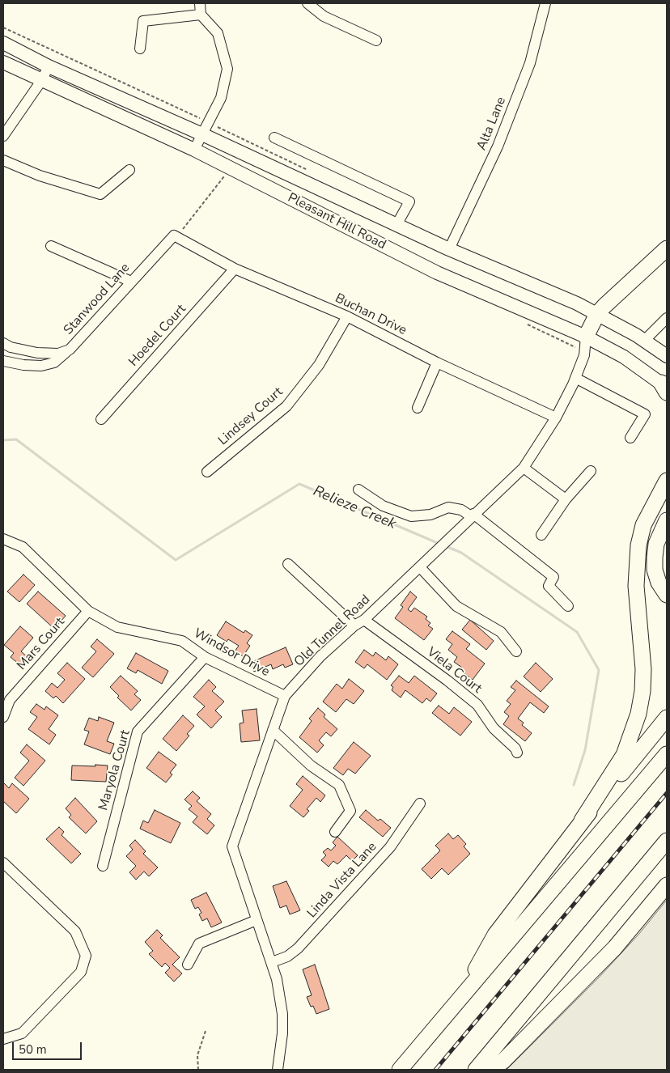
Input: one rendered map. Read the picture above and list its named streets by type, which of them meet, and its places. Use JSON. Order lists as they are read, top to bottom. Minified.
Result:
{"streets":{"main road":["Pleasant Hill Road"],"street":["Alta Lane","Stanwood Lane","Buchan Drive","Hoedel Court","Lindsey Court","Old Tunnel Road","Mars Court","Windsor Drive","Viela Court","Maryola Court","Linda Vista Lane"]},"crossings":[["Alta Lane","Pleasant Hill Road"],["Pleasant Hill Road","Old Tunnel Road"],["Stanwood Lane","Buchan Drive"],["Buchan Drive","Hoedel Court"],["Buchan Drive","Lindsey Court"],["Buchan Drive","Old Tunnel Road"],["Old Tunnel Road","Windsor Drive"],["Old Tunnel Road","Viela Court"],["Old Tunnel Road","Linda Vista Lane"],["Mars Court","Windsor Drive"],["Windsor Drive","Maryola Court"]],"water":["Relieze Creek"],"scale_bar":"50 m"}
